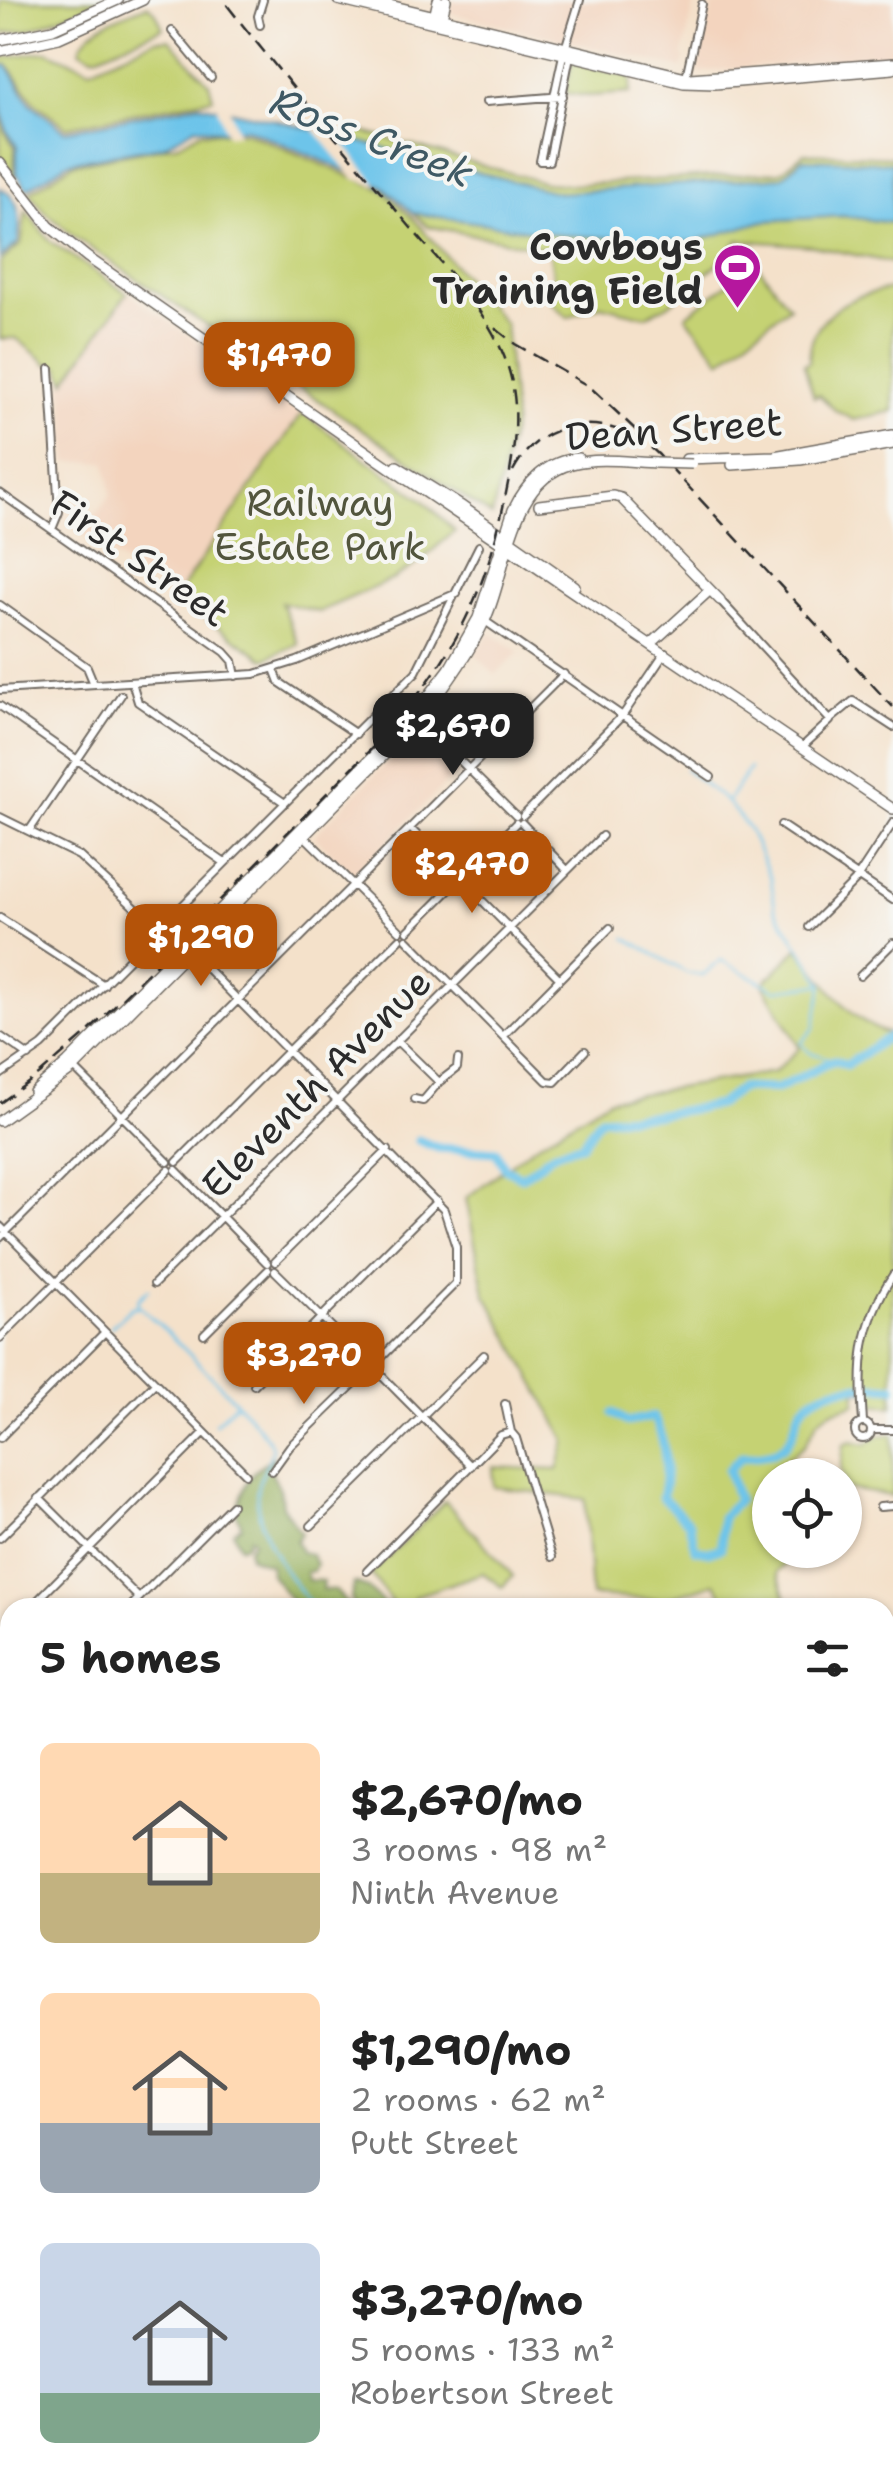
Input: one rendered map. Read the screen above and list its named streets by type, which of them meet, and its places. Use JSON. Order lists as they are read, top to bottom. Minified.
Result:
{"streets":{"main road":["Dean Street"],"street":["First Street","Eleventh Avenue"]},"water":["Ross Creek"],"parks":["Railway Estate Park"],"places":{"sports":["Cowboys Training Field"]},"page":{"price":["$1,470","$2,670","$2,470","$1,290","$3,270"],"heading":"5 homes","list":[{"name":"$2,670/mo","note":"3 rooms · 98 m² · Ninth Avenue"},{"name":"$1,290/mo","note":"2 rooms · 62 m² · Putt Street"},{"name":"$3,270/mo","note":"5 rooms · 133 m² · Robertson Street"}]}}
